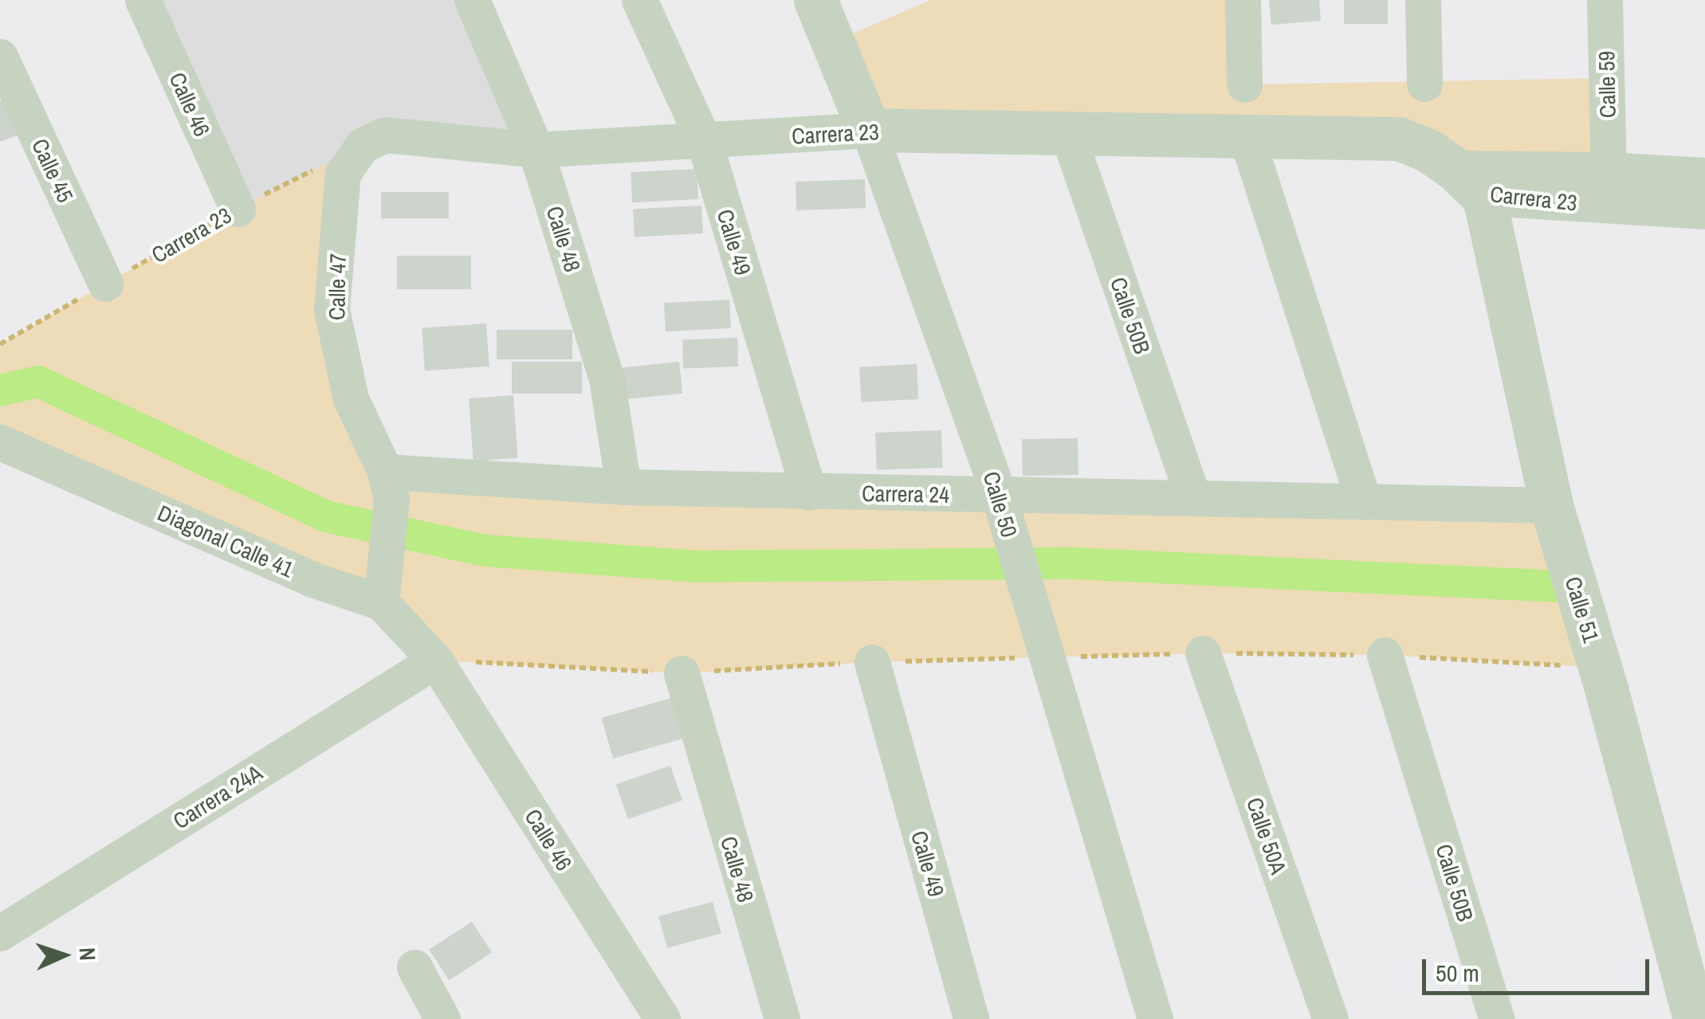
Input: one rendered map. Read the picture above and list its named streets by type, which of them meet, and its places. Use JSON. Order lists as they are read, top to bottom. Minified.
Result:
{"streets":{"street":["Calle 59","Calle 46","Carrera 23","Calle 45","Calle 48","Calle 49","Calle 47","Calle 50B","Carrera 24","Calle 50","Diagonal Calle 41","Calle 51","Carrera 24A","Calle 50A"]},"crossings":[["Calle 46","Carrera 23"],["Calle 46","Diagonal Calle 41"],["Calle 46","Carrera 24A"],["Carrera 23","Calle 45"],["Carrera 23","Calle 48"],["Carrera 23","Calle 49"],["Carrera 23","Calle 47"],["Carrera 23","Calle 50B"],["Carrera 23","Calle 50"],["Carrera 23","Calle 51"],["Calle 48","Carrera 24"],["Calle 49","Carrera 24"],["Calle 47","Carrera 24"],["Calle 50B","Carrera 24"],["Carrera 24","Calle 50"],["Carrera 24","Calle 51"],["Diagonal Calle 41","Carrera 24A"]],"scale_bar":"50 m","north":"right"}
